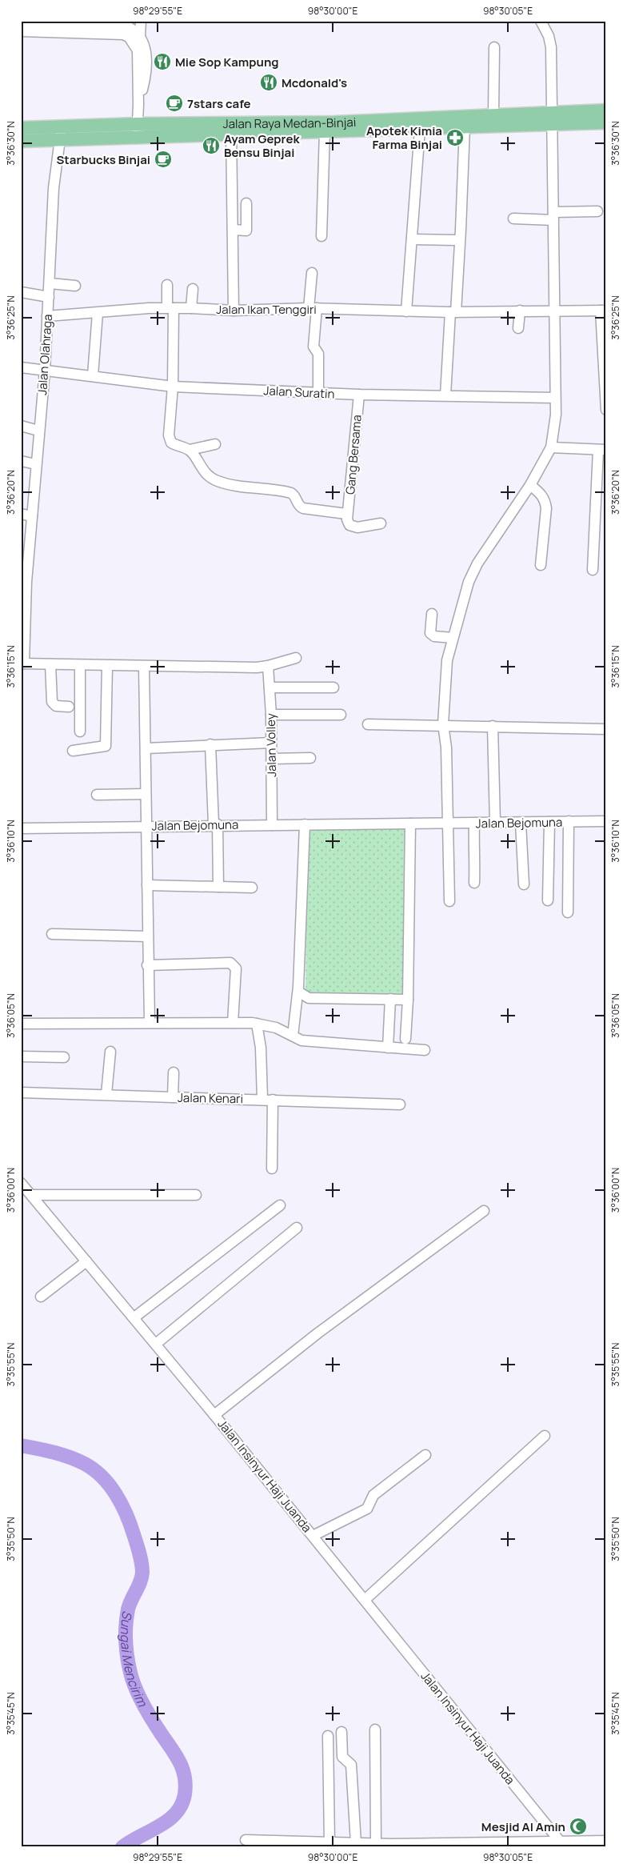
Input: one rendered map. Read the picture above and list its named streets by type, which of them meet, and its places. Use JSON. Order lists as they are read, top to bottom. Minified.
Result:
{"streets":{"main road":["Jalan Raya Medan-Binjai"],"street":["Jalan Ikan Tenggiri","Jalan Olahraga","Jalan Suratin","Gang Bersama","Jalan Volley","Jalan Bejomuna","Jalan Kenari","Jalan Insinyur Haji Juanda"]},"crossings":[["Jalan Raya Medan-Binjai","Jalan Olahraga"],["Jalan Ikan Tenggiri","Jalan Olahraga"],["Jalan Olahraga","Jalan Suratin"],["Jalan Suratin","Gang Bersama"],["Jalan Volley","Jalan Bejomuna"]],"water":["Sungai Mencirim"],"places":{"restaurant":["Mie Sop Kampung","Mcdonald's","Ayam Geprek Bensu Binjai"],"cafe":["7stars cafe","Starbucks Binjai"],"pharmacy":["Apotek Kimia Farma Binjai"],"mosque":["Mesjid Al Amin"]},"coordinates":["98°29'55\"E","98°30'00\"E","98°30'05\"E","3°36'30\"N","3°36'25\"N","3°36'20\"N","3°36'15\"N","3°36'10\"N","3°36'05\"N","3°36'00\"N","3°35'55\"N","3°35'50\"N","3°35'45\"N"]}
